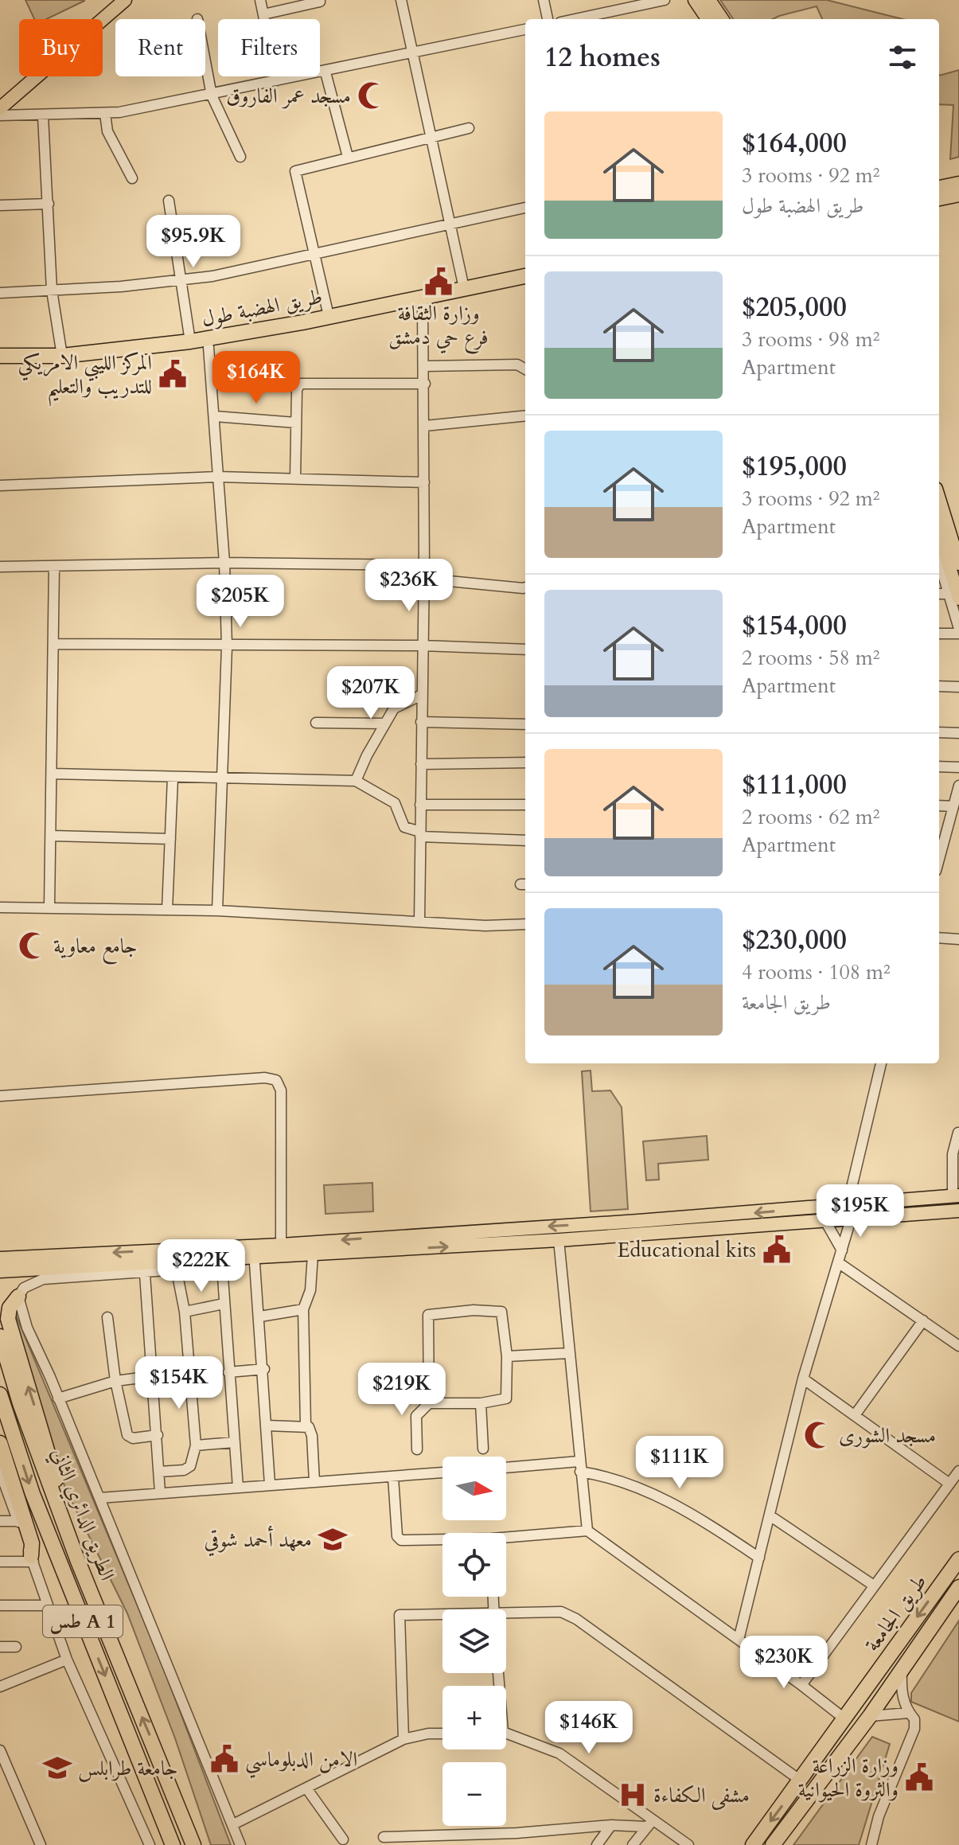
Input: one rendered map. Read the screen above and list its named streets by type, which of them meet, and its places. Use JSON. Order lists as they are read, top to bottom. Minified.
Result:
{"streets":{"highway":["طريق الهضبة طول","الطريق الدائري الثاني","طريق الجامعة","طس A 1"]},"places":{"mosque":["مسجد عمر الفاروق","جامع معاوية","مسجد الشورى"],"public building":["وزارة الثقافة فرع حي دمشق","المركز الليبي الامريكي للتدريب والتعليم","Educational kits","الامن الدبلوماسي","وزارة الزراعة والثروة الحيوانية"],"school or university":["معهد أحمد شوقي","جامعة طرابلس"],"hospital":["مشفى الكفاءة"]},"north":"right","page":{"chip":["Buy","Rent","Filters"],"heading":"12 homes","list":[{"name":"$164,000","note":"3 rooms · 92 m² · طريق الهضبة طول"},{"name":"$205,000","note":"3 rooms · 98 m² · Apartment"},{"name":"$195,000","note":"3 rooms · 92 m² · Apartment"},{"name":"$154,000","note":"2 rooms · 58 m² · Apartment"},{"name":"$111,000","note":"2 rooms · 62 m² · Apartment"},{"name":"$230,000","note":"4 rooms · 108 m² · طريق الجامعة"}],"price":["$95.9K","$164K","$236K","$205K","$207K","$195K","$222K","$154K","$219K","$111K","$230K","$146K"],"map_buttons":["+","−"]}}
